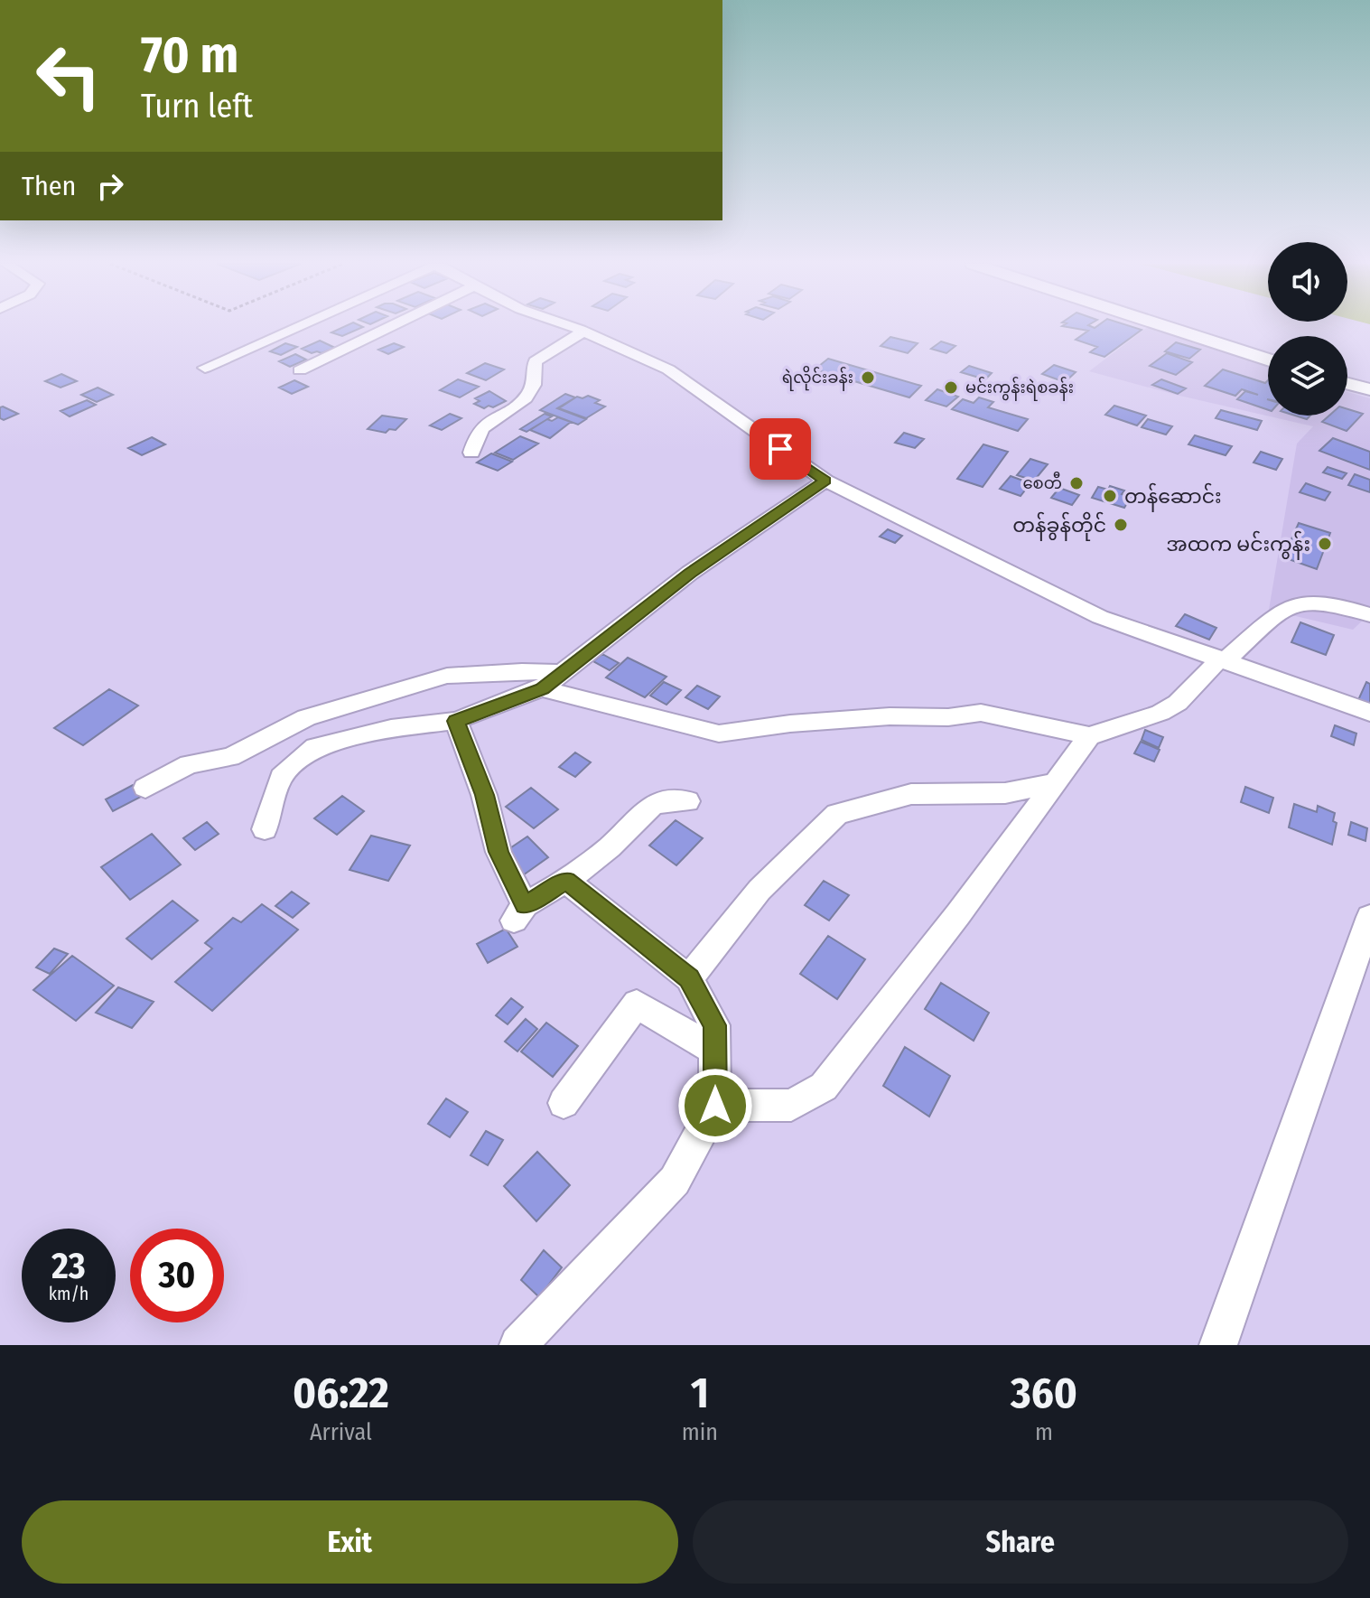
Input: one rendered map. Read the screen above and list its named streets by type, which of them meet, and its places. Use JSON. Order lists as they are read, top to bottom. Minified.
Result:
{"places":["ရဲလိုင်းခန်း","မင်းကွန်းရဲစခန်း","စေတီ","တန်ဆောင်း","တန်ခွန်တိုင်","အထက မင်းကွန်း"],"page":{"turn":["70 m","Turn left"],"then":"Then","speed":"23 km/h","limit":"30","eta":["06:22","Arrival","1","min","360","m"],"buttons":["Exit","Share"]}}
